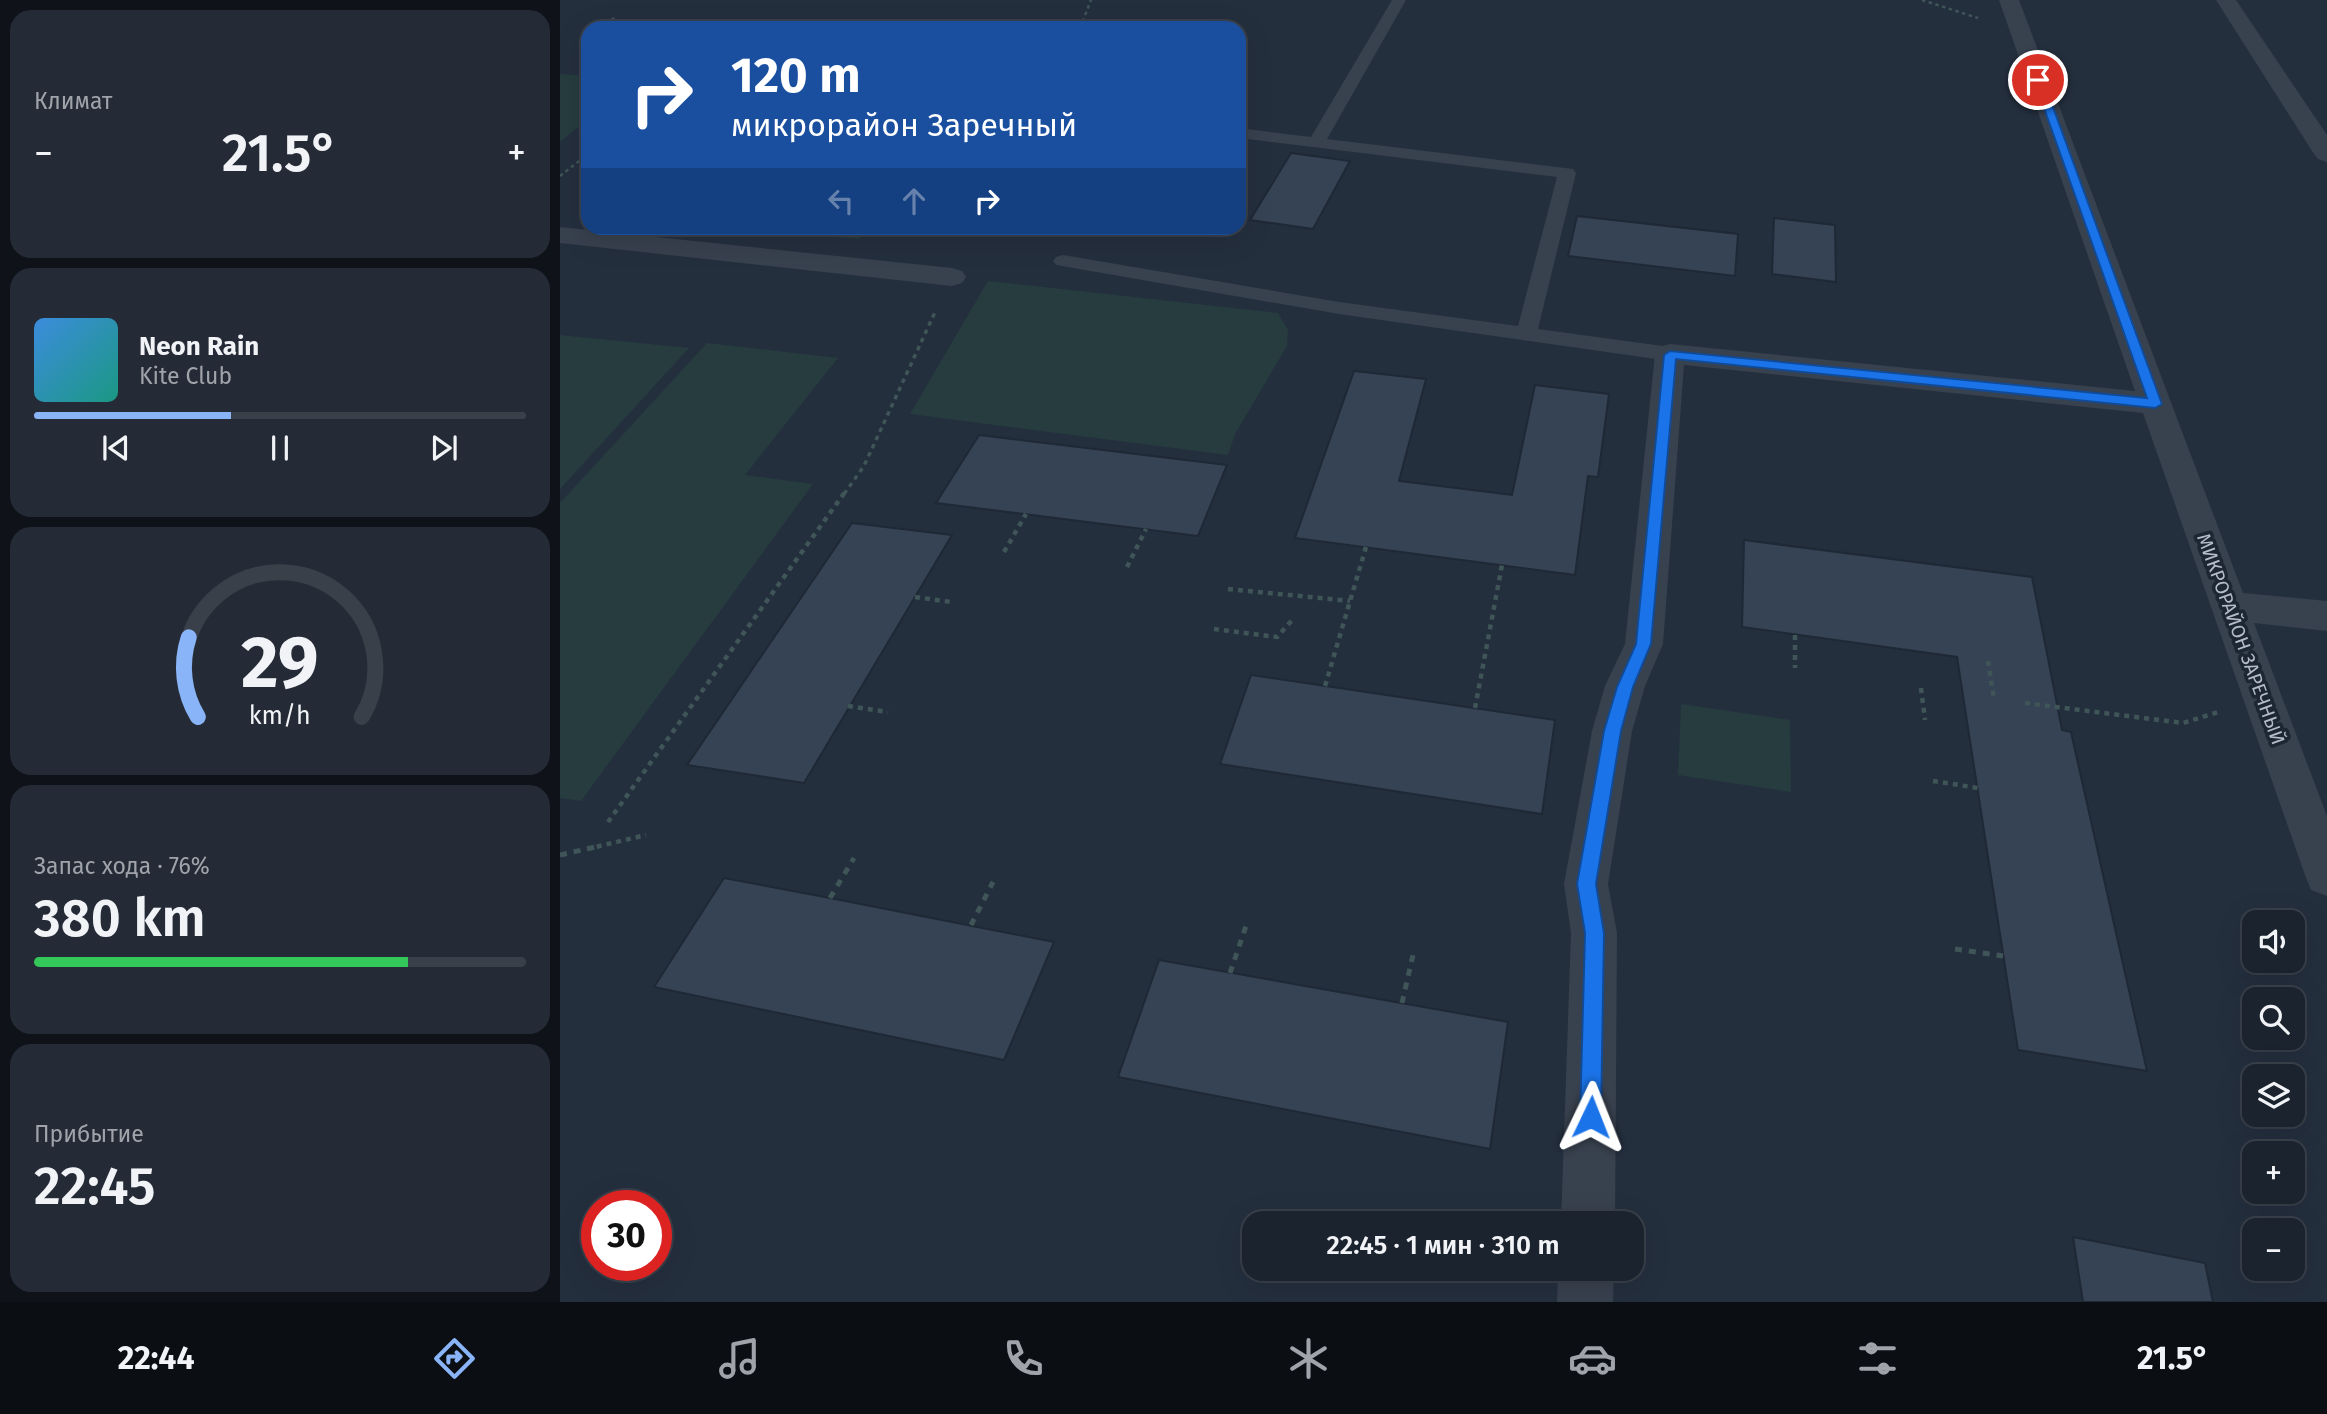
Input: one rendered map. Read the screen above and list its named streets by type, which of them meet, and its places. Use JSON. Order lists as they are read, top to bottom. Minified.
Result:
{"streets":{"street":["МИКРОРАЙОН ЗАРЕЧНЫЙ"]},"page":{"tile":["Климат",["Запас хода · 76%","380 km"],["Прибытие","22:45"]],"turn":["120 m","микрорайон Заречный"],"heat":["−","21.5°","+"],"song":["Neon Rain","Kite Club"],"map_buttons":["+","−"],"limit":"30","trip":"22:45 · 1 мин · 310 m","tabs":["22:44","21.5°"],"gauge":["29","km/h"]}}
